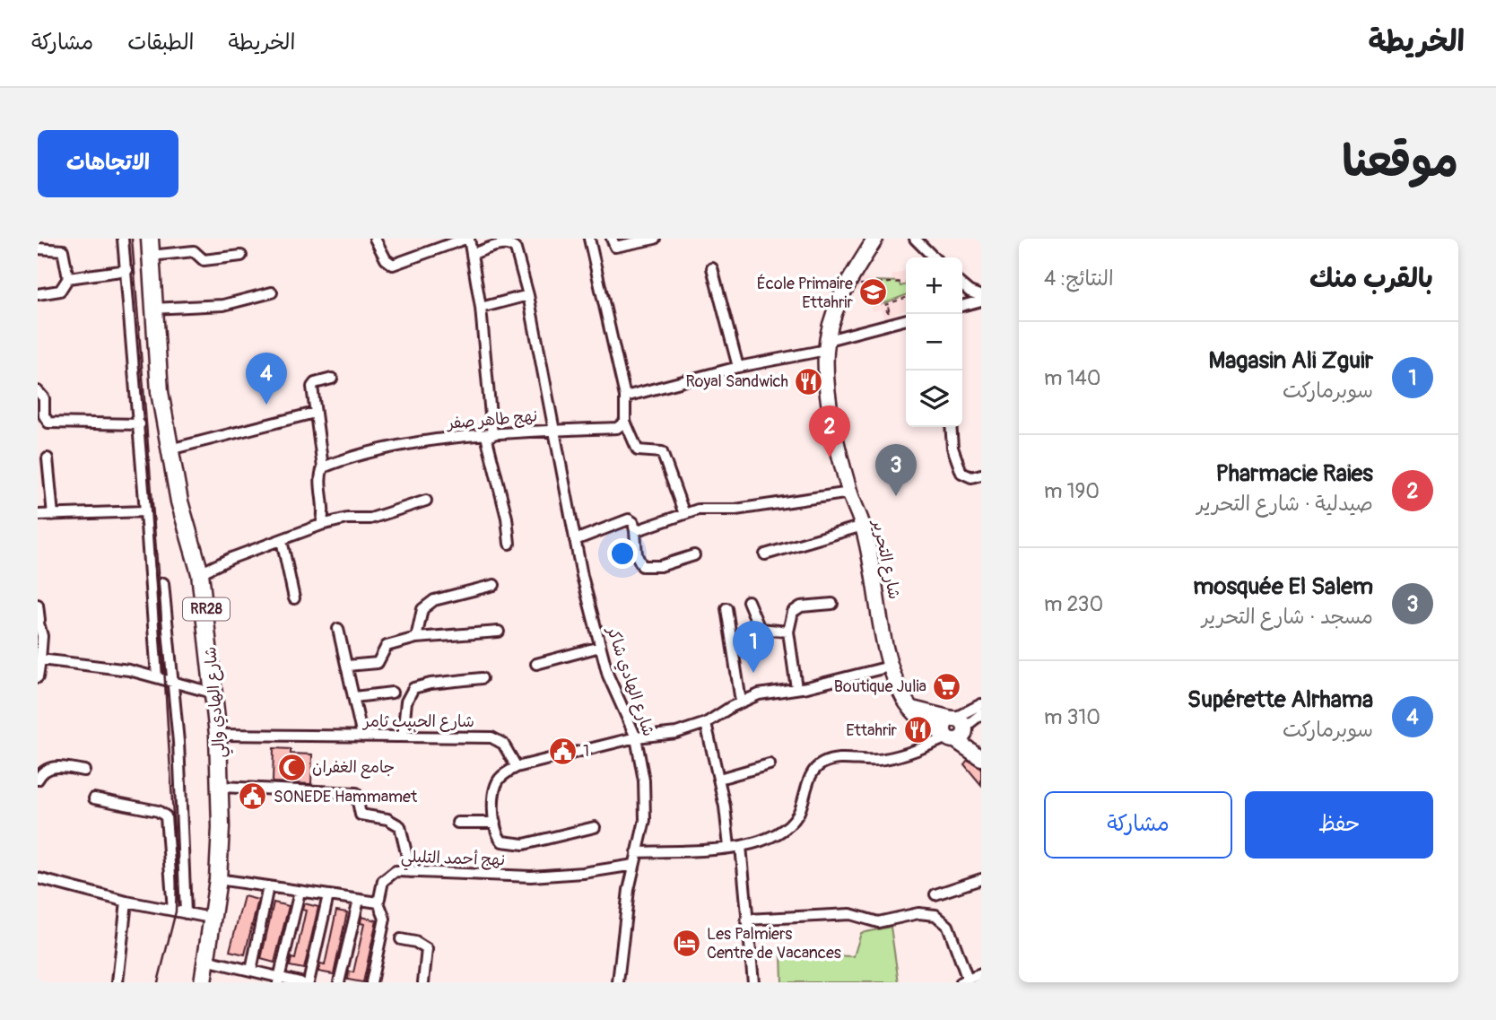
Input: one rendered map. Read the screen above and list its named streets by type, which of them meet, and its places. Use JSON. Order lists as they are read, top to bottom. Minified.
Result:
{"streets":{"main road":["RR28","شارع الهادي والي"],"street":["نهج طاهر صفر","شارع التحرير","شارع الهادي شاكر","شارع الحبيب ثامر","نهج أحمد التليلي"]},"crossings":[["نهج طاهر صفر","شارع الهادي شاكر"],["شارع الهادي شاكر","نهج أحمد التليلي"],["شارع الهادي والي","شارع الحبيب ثامر"]],"places":{"school or university":["École Primaire Ettahrir"],"restaurant":["Royal Sandwich","Ettahrir"],"supermarket":["Boutique Julia"],"public building":["1","SONEDE Hammamet"],"mosque":["جامع الغفران"],"hotel":["Les Palmiers Centre de Vacances"]},"page":{"header":"الخريطة","nav":["الخريطة","الطبقات","مشاركة"],"title":"موقعنا","buttons":["الاتجاهات",["حفظ","مشاركة"]],"heading":["بالقرب منك","النتائج: 4"],"map_buttons":["+","−"],"list":[{"mark":"1","name":"Magasin Ali Zguir","note":"سوبرماركت","value":"140 m"},{"mark":"2","name":"Pharmacie Raies","note":"صيدلية · شارع التحرير","value":"190 m"},{"mark":"3","name":"mosquée El Salem","note":"مسجد · شارع التحرير","value":"230 m"},{"mark":"4","name":"Supérette Alrhama","note":"سوبرماركت","value":"310 m"}],"pins":["4","2","3","1"]}}
